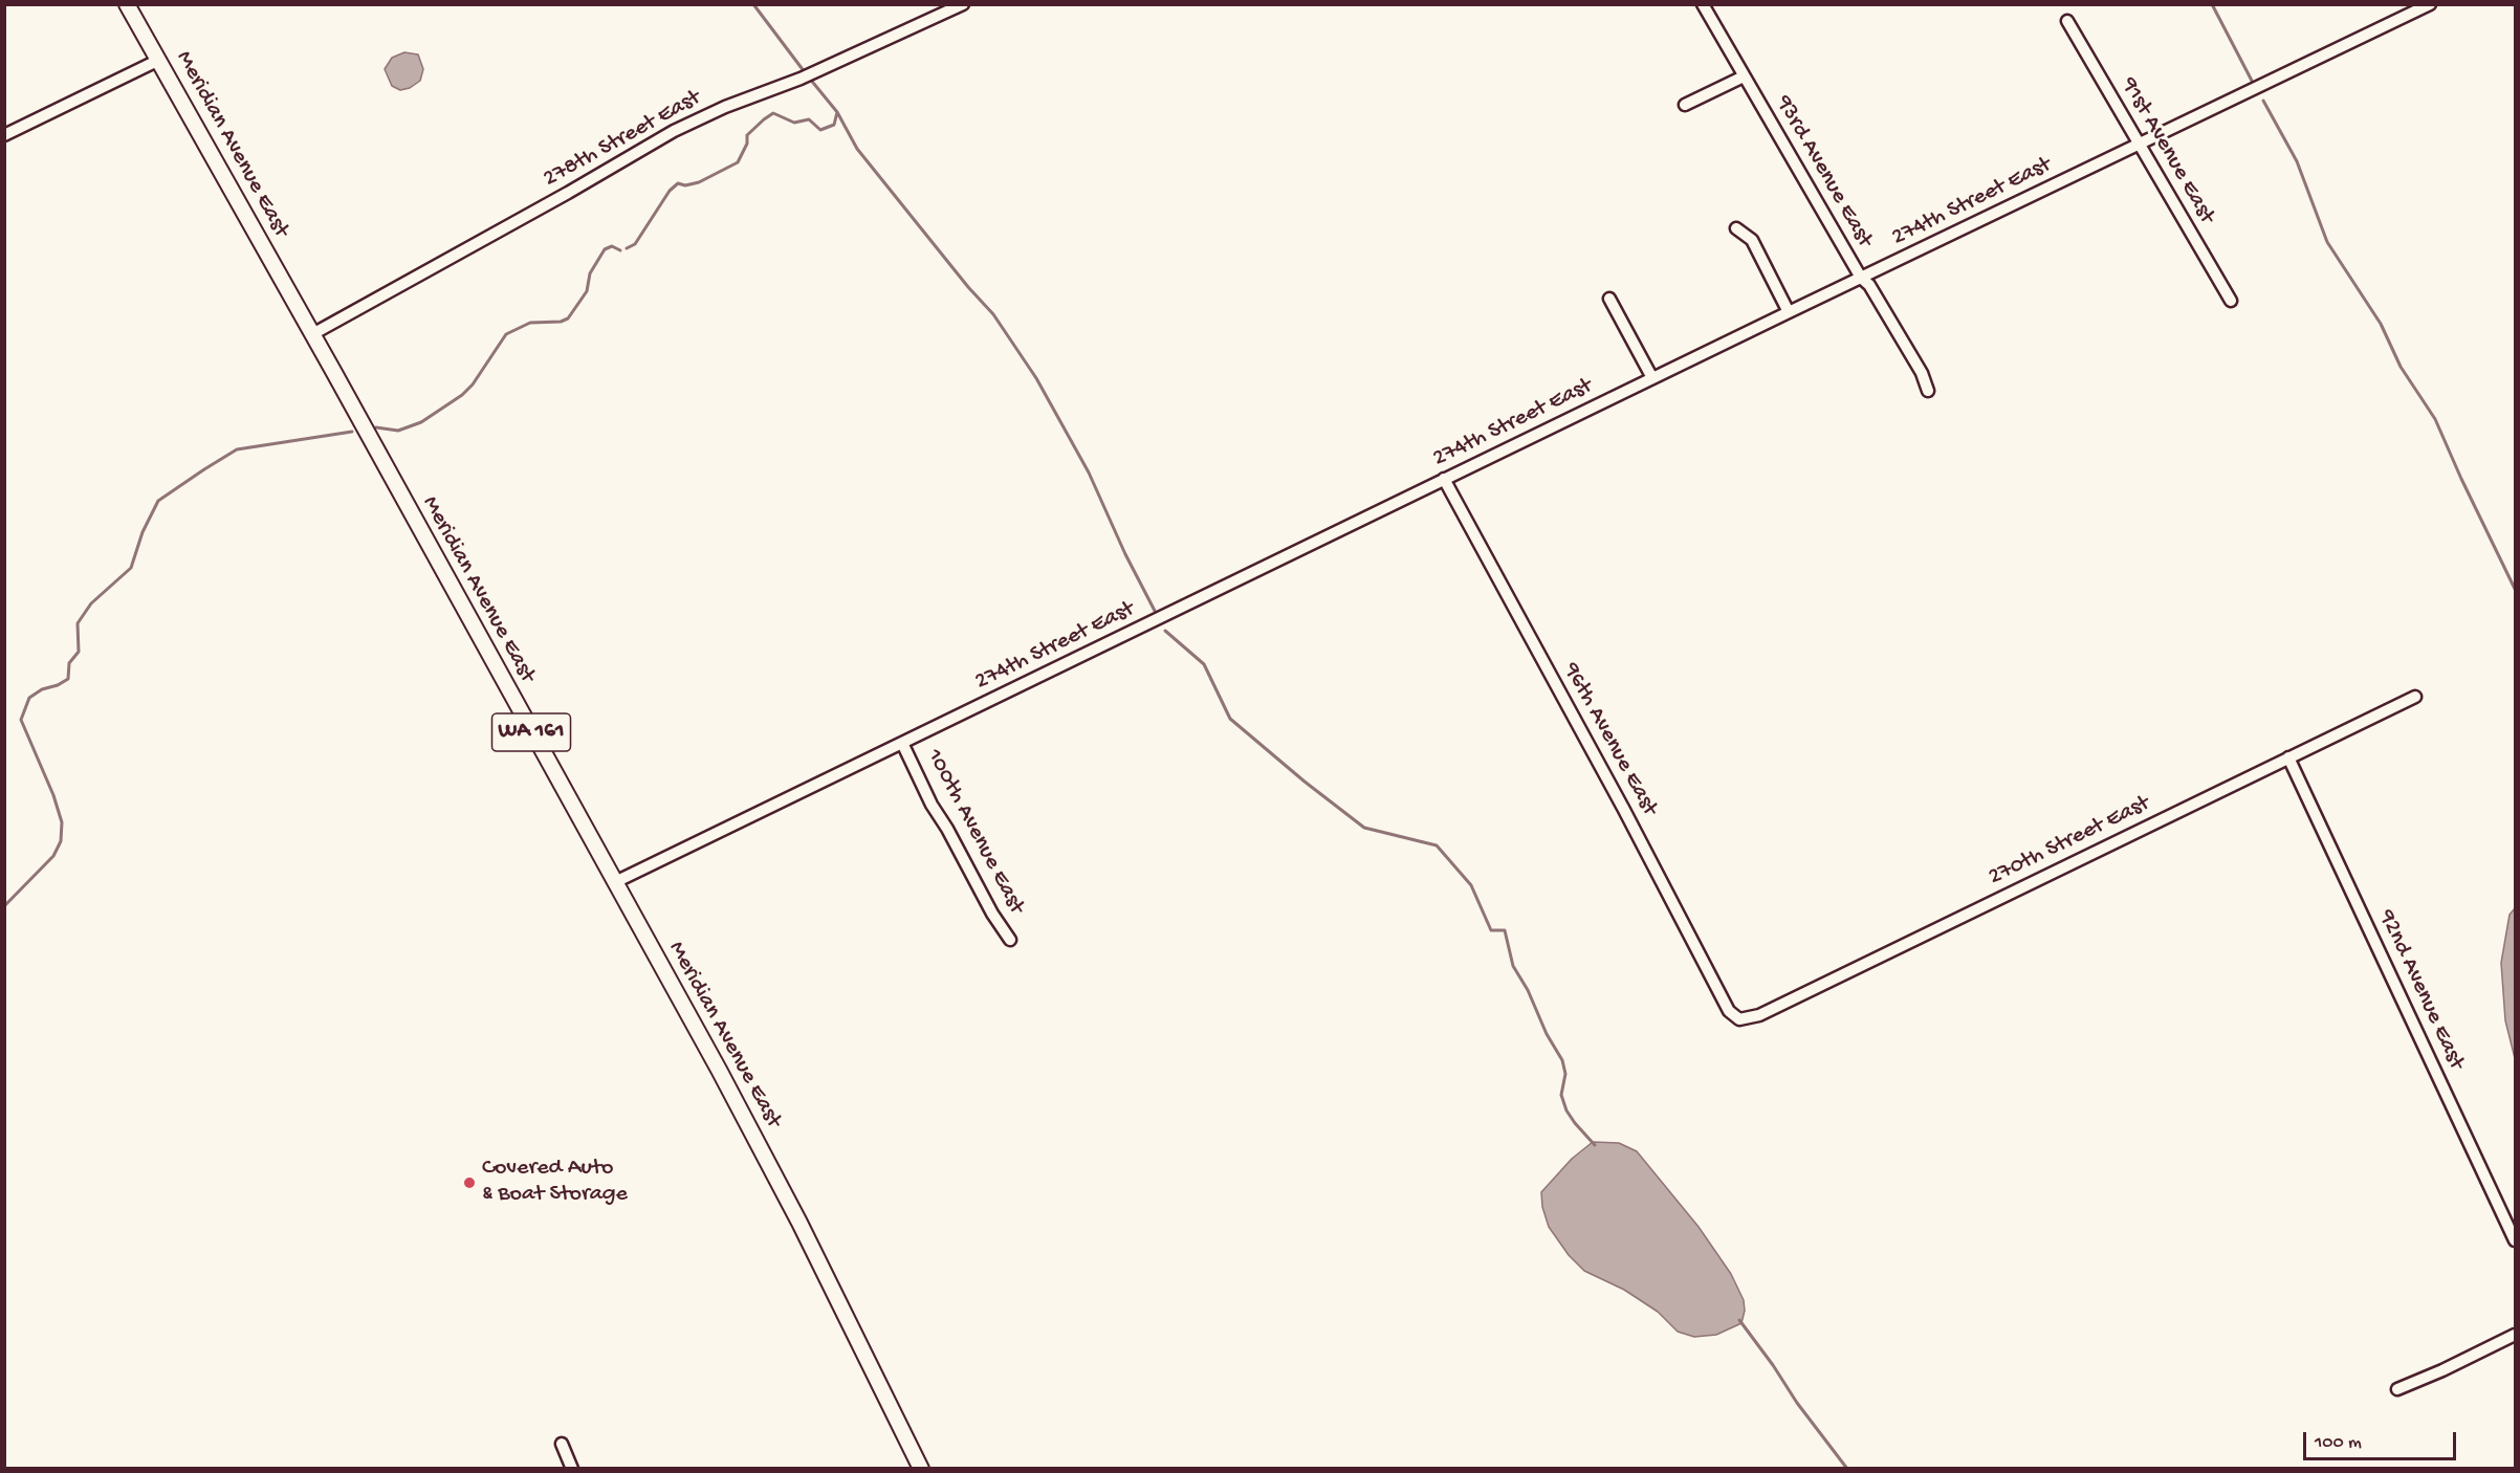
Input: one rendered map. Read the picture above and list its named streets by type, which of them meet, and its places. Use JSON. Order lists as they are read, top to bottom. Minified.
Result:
{"streets":{"main road":["Meridian Avenue East","WA 161"],"street":["278th Street East","91st Avenue East","93rd Avenue East","274th Street East","96th Avenue East","100th Avenue East","270th Street East","92nd Avenue East"]},"crossings":[["278th Street East","Meridian Avenue East"],["Meridian Avenue East","274th Street East"],["91st Avenue East","274th Street East"],["93rd Avenue East","274th Street East"],["274th Street East","96th Avenue East"],["274th Street East","100th Avenue East"],["96th Avenue East","270th Street East"],["270th Street East","92nd Avenue East"]],"places":["Covered Auto & Boat Storage"],"scale_bar":"100 m"}
